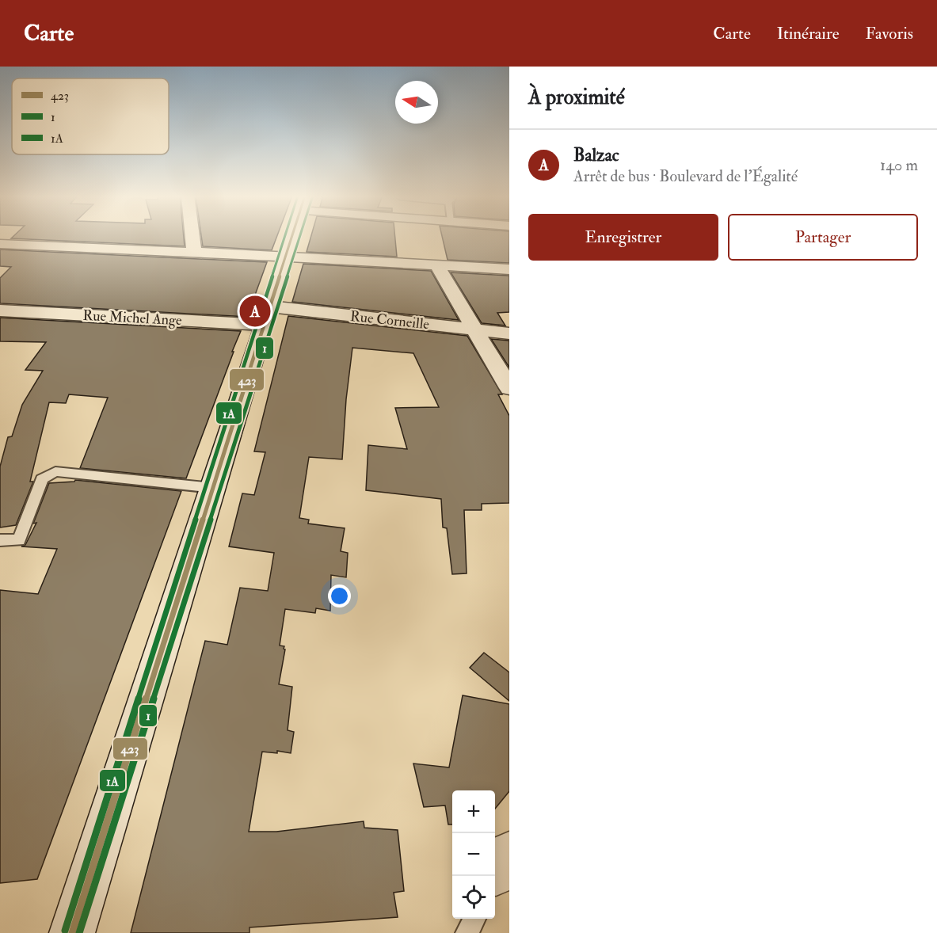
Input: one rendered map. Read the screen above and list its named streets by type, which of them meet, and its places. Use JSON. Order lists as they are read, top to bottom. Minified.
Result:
{"streets":{"street":["Rue Michel Ange","Rue Corneille"]},"crossings":[["Rue Michel Ange","Rue Corneille"]],"lines":["transit line 423","transit line 1","transit line 1A"],"legend":["423","1","1A"],"north":"left","page":{"header":"Carte","nav":["Carte","Itinéraire","Favoris"],"heading":"À proximité","list":[{"mark":"A","name":"Balzac","note":"Arrêt de bus · Boulevard de l'Égalité","value":"140 m"}],"buttons":["Enregistrer","Partager"],"pins":"A","map_buttons":["+","−"]}}
